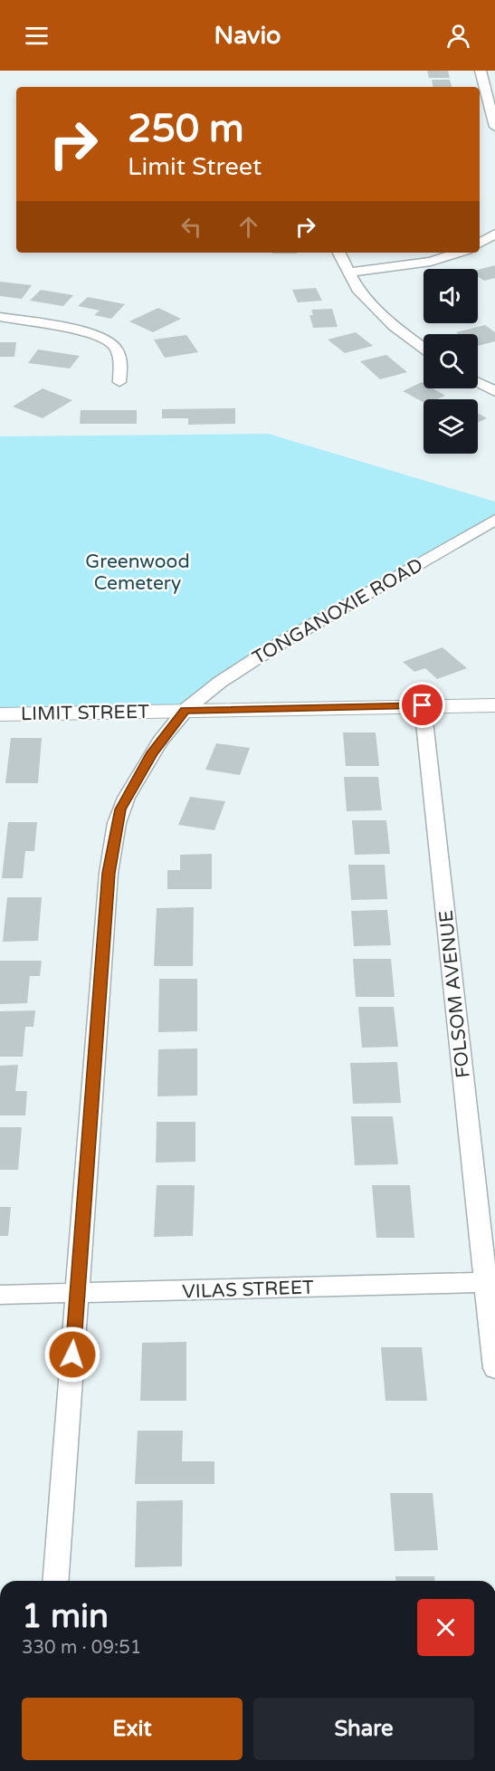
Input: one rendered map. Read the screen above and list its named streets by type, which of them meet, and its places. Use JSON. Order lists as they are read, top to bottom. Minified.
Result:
{"streets":{"street":["TONGANOXIE ROAD","LIMIT STREET","FOLSOM AVENUE","VILAS STREET"]},"crossings":[["TONGANOXIE ROAD","LIMIT STREET"],["TONGANOXIE ROAD","VILAS STREET"],["LIMIT STREET","FOLSOM AVENUE"],["FOLSOM AVENUE","VILAS STREET"]],"parks":["Greenwood Cemetery"],"page":{"header":"Navio","turn":["250 m","Limit Street"],"heading":["1 min","330 m · 09:51"],"buttons":["Exit","Share"]}}
